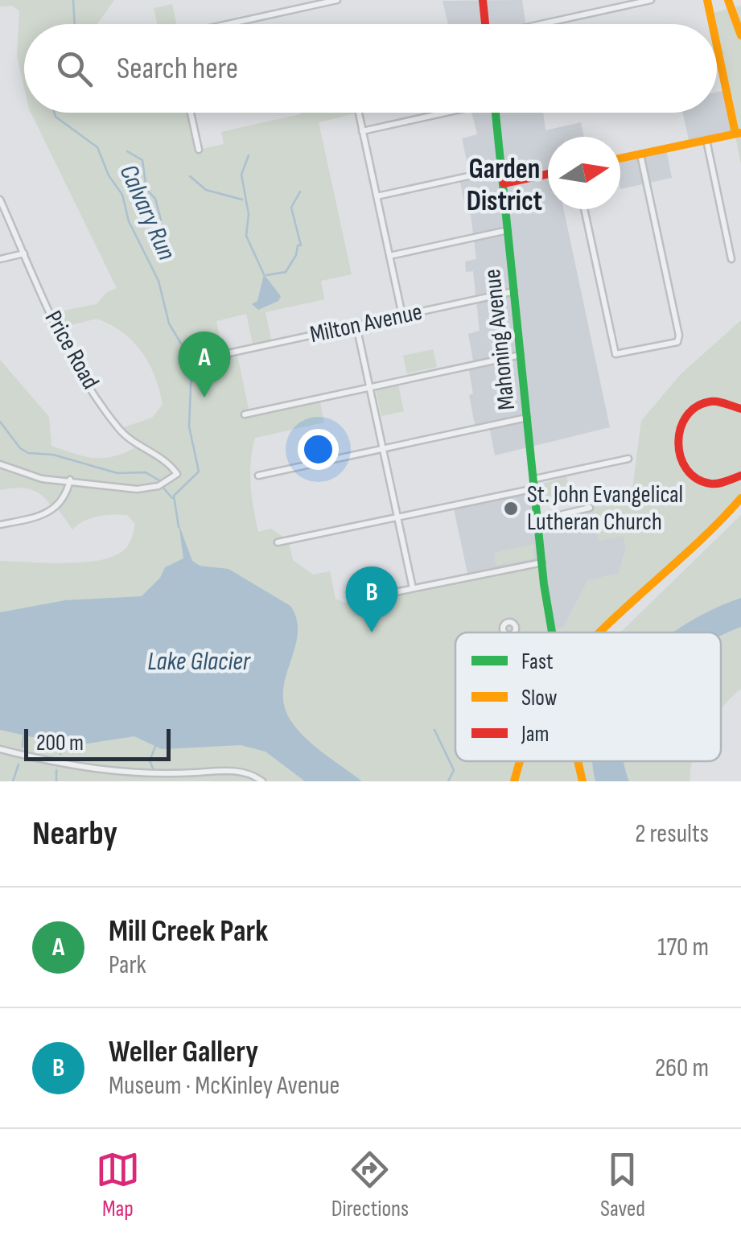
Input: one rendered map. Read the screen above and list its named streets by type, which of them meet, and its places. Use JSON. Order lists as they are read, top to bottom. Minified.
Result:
{"streets":{"main road":["Mahoning Avenue"],"street":["Milton Avenue","Price Road"]},"crossings":[["Milton Avenue","Mahoning Avenue"]],"districts":["Garden District"],"water":["Calvary Run","Lake Glacier"],"places":["St. John Evangelical Lutheran Church"],"legend":["Fast","Slow","Jam"],"scale_bar":"200 m","north":"right","page":{"search":"Search here","pins":["A","B"],"scale":"200 m","heading":["Nearby","2 results"],"list":[{"mark":"A","name":"Mill Creek Park","note":"Park","value":"170 m"},{"mark":"B","name":"Weller Gallery","note":"Museum · McKinley Avenue","value":"260 m"}],"nav":["Map","Directions","Saved"]}}
